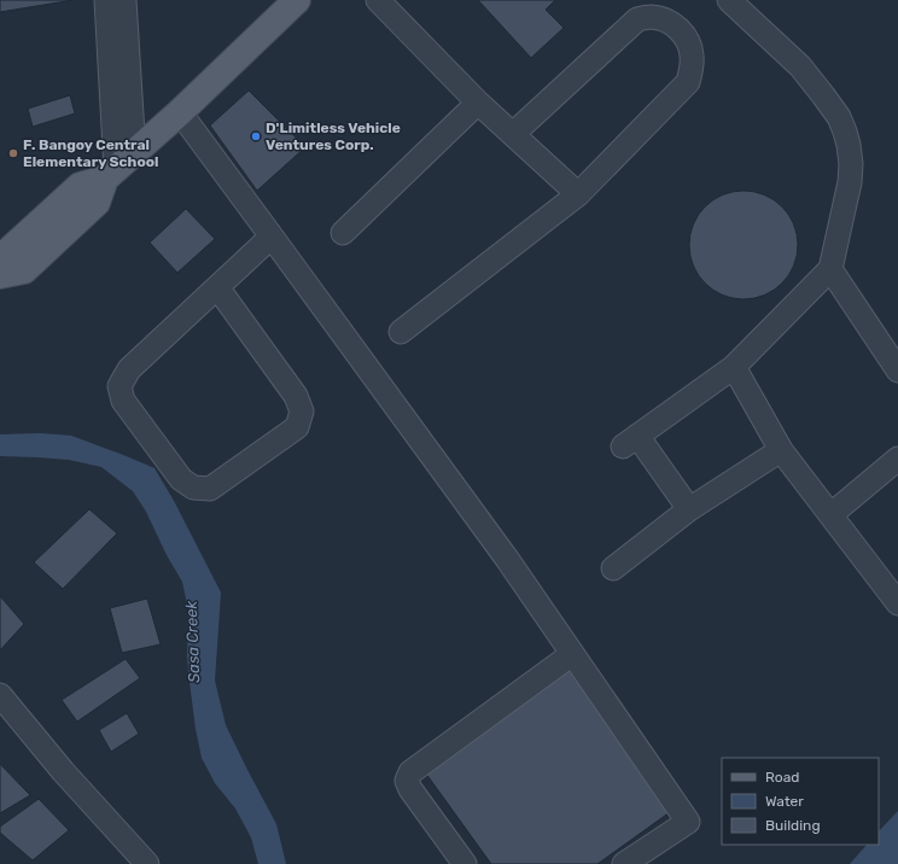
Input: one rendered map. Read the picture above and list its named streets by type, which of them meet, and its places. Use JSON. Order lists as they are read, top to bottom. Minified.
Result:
{"water":["Sasa Creek"],"places":["D'Limitless Vehicle Ventures Corp.","F. Bangoy Central Elementary School"],"legend":["Road","Water","Building"]}
